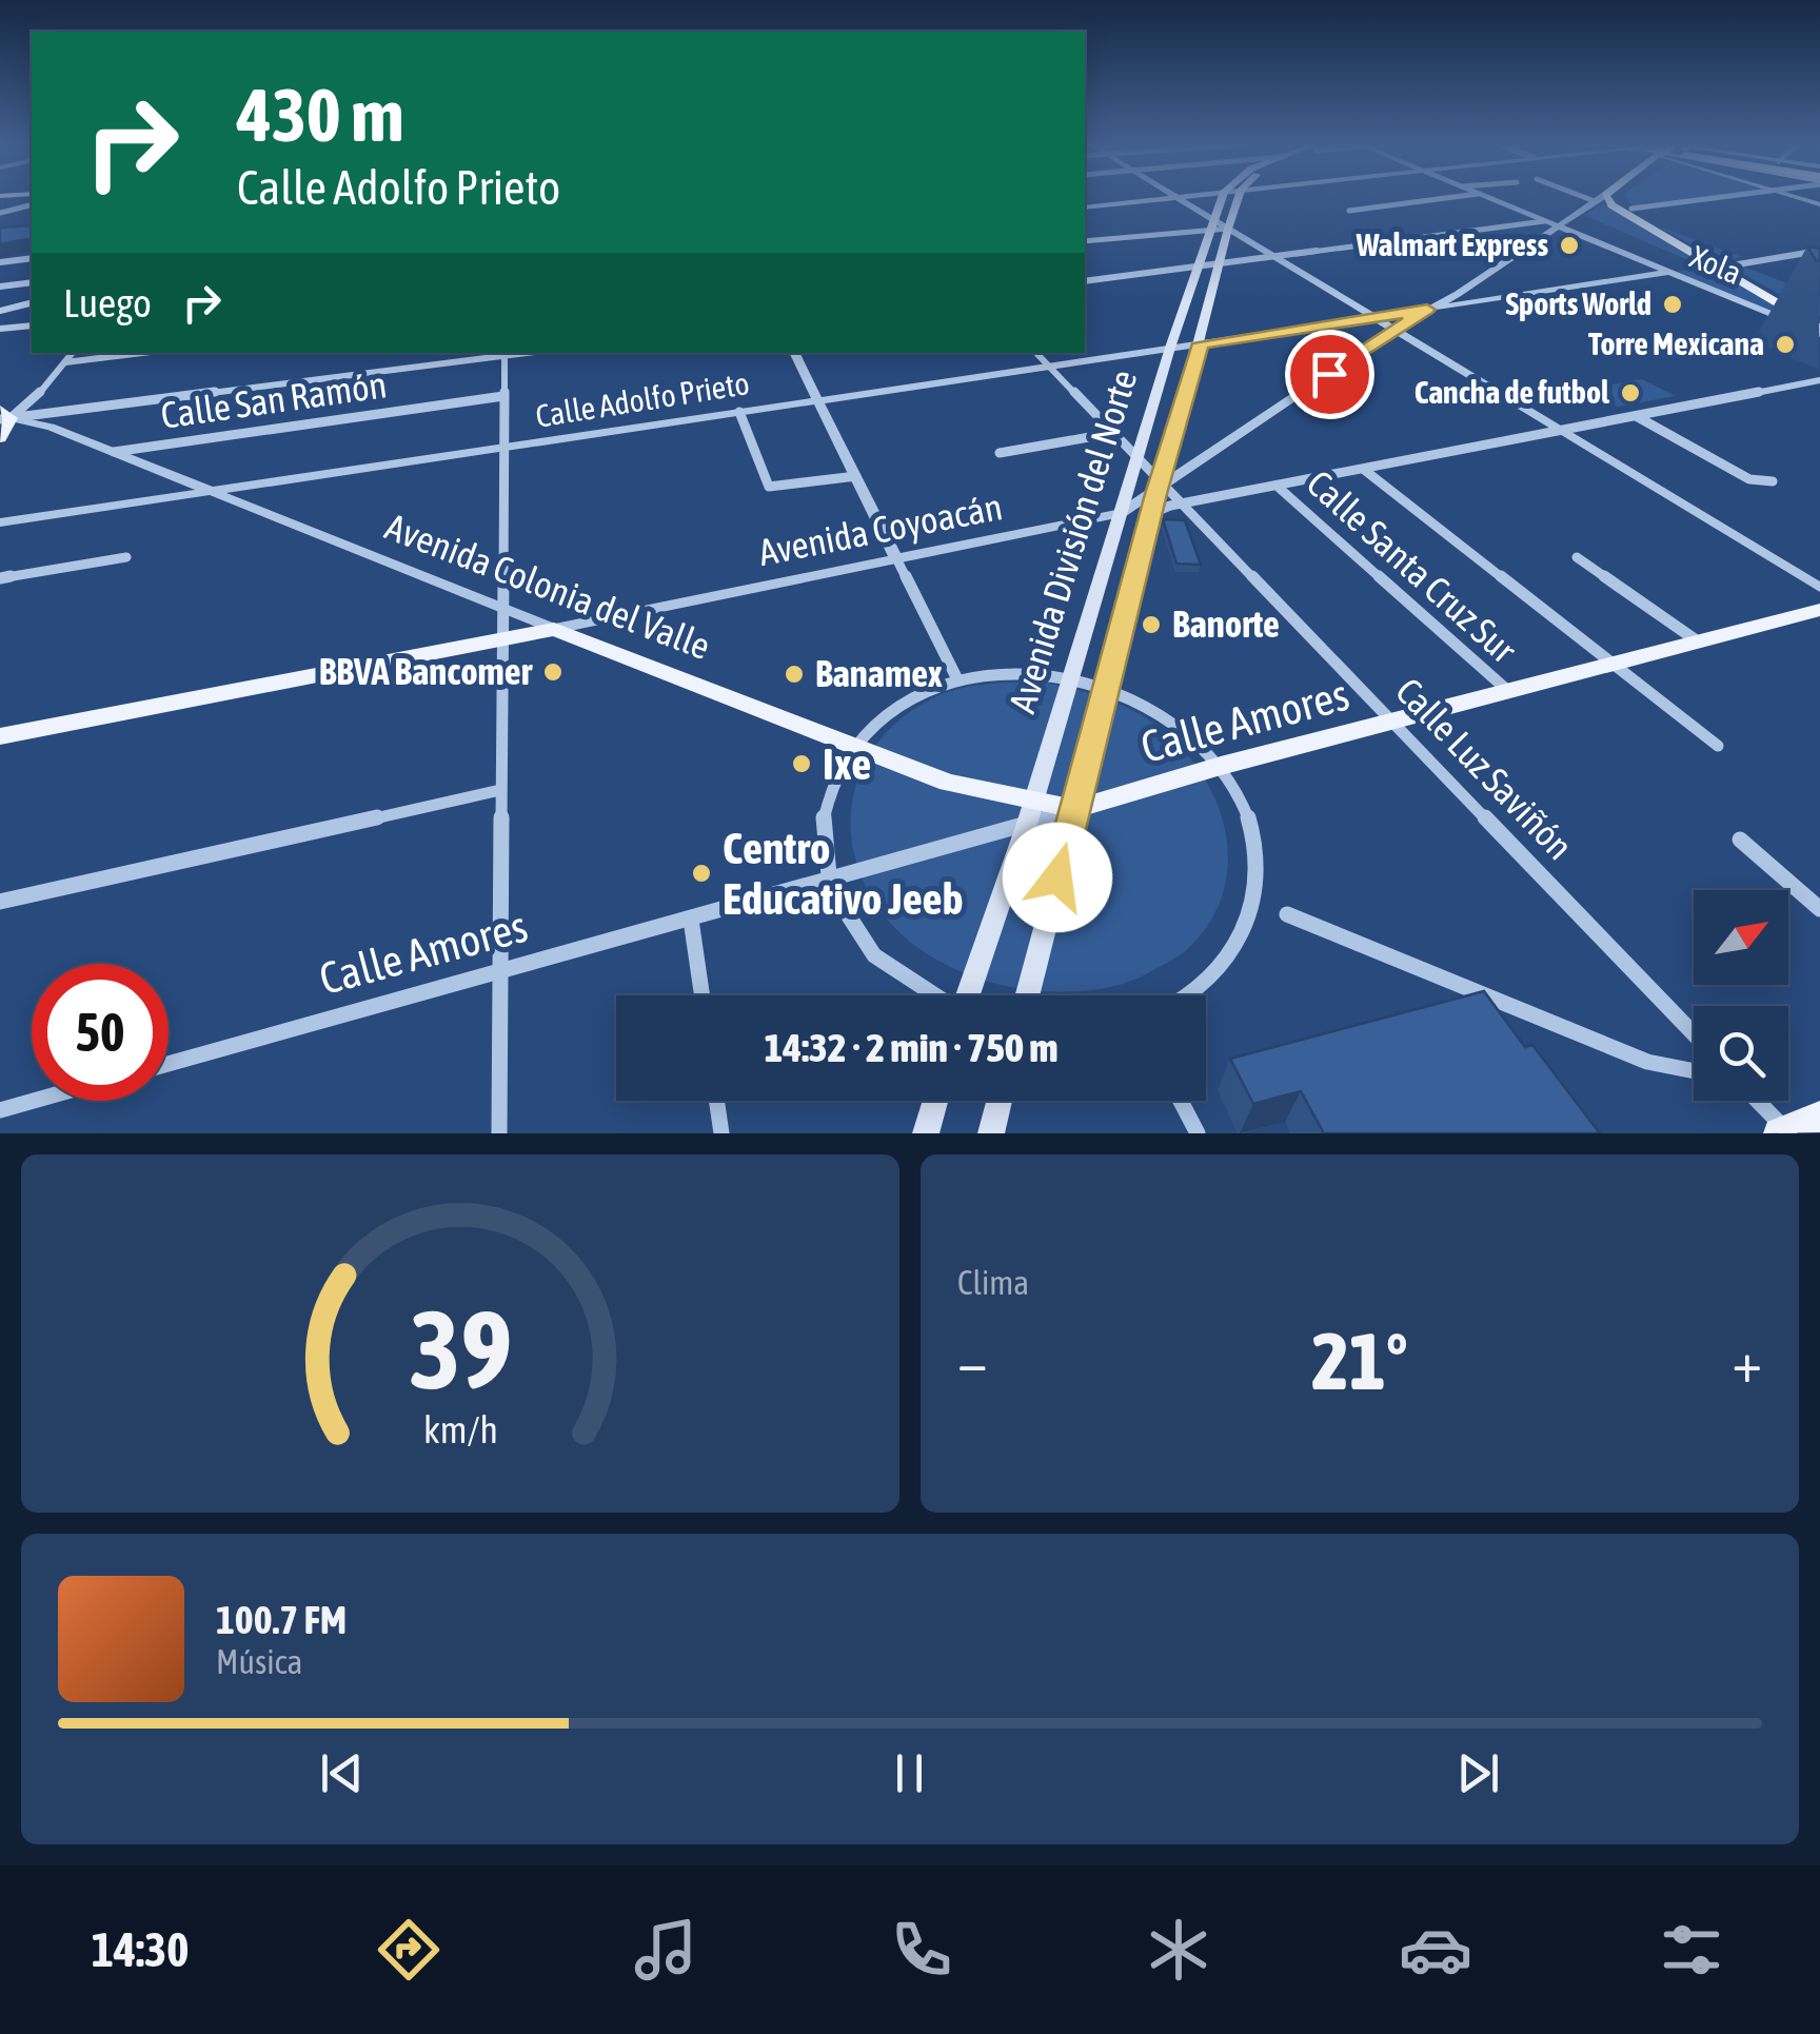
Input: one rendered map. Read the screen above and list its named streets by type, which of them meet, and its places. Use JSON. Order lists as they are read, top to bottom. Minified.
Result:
{"streets":{"main road":["Avenida Coyoacán","Avenida División del Norte","Avenida Colonia del Valle","Calle Amores"],"street":["Xola","Calle San Ramón","Calle Adolfo Prieto","Calle Santa Cruz Sur","Calle Luz Saviñón"]},"crossings":[["Xola","Calle Adolfo Prieto"],["Xola","Avenida Coyoacán"],["Calle San Ramón","Avenida Colonia del Valle"],["Calle Adolfo Prieto","Avenida Coyoacán"],["Calle Adolfo Prieto","Avenida División del Norte"],["Calle Adolfo Prieto","Avenida Colonia del Valle"],["Avenida Coyoacán","Avenida División del Norte"],["Avenida Coyoacán","Avenida Colonia del Valle"],["Avenida División del Norte","Avenida Colonia del Valle"],["Avenida División del Norte","Calle Amores"],["Calle Santa Cruz Sur","Calle Amores"],["Avenida Colonia del Valle","Calle Amores"],["Calle Amores","Calle Luz Saviñón"]],"places":["Walmart Express","Sports World","Torre Mexicana","Cancha de futbol","Banorte","BBVA Bancomer","Banamex","Ixe","Centro Educativo Jeeb"],"north":"top right","page":{"turn":["430 m","Calle Adolfo Prieto"],"then":"Luego","limit":"50","trip":"14:32 · 2 min · 750 m","tile":"Clima","heat":["−","21°","+"],"song":["100.7 FM","Música"],"tabs":"14:30","gauge":["39","km/h"]}}
